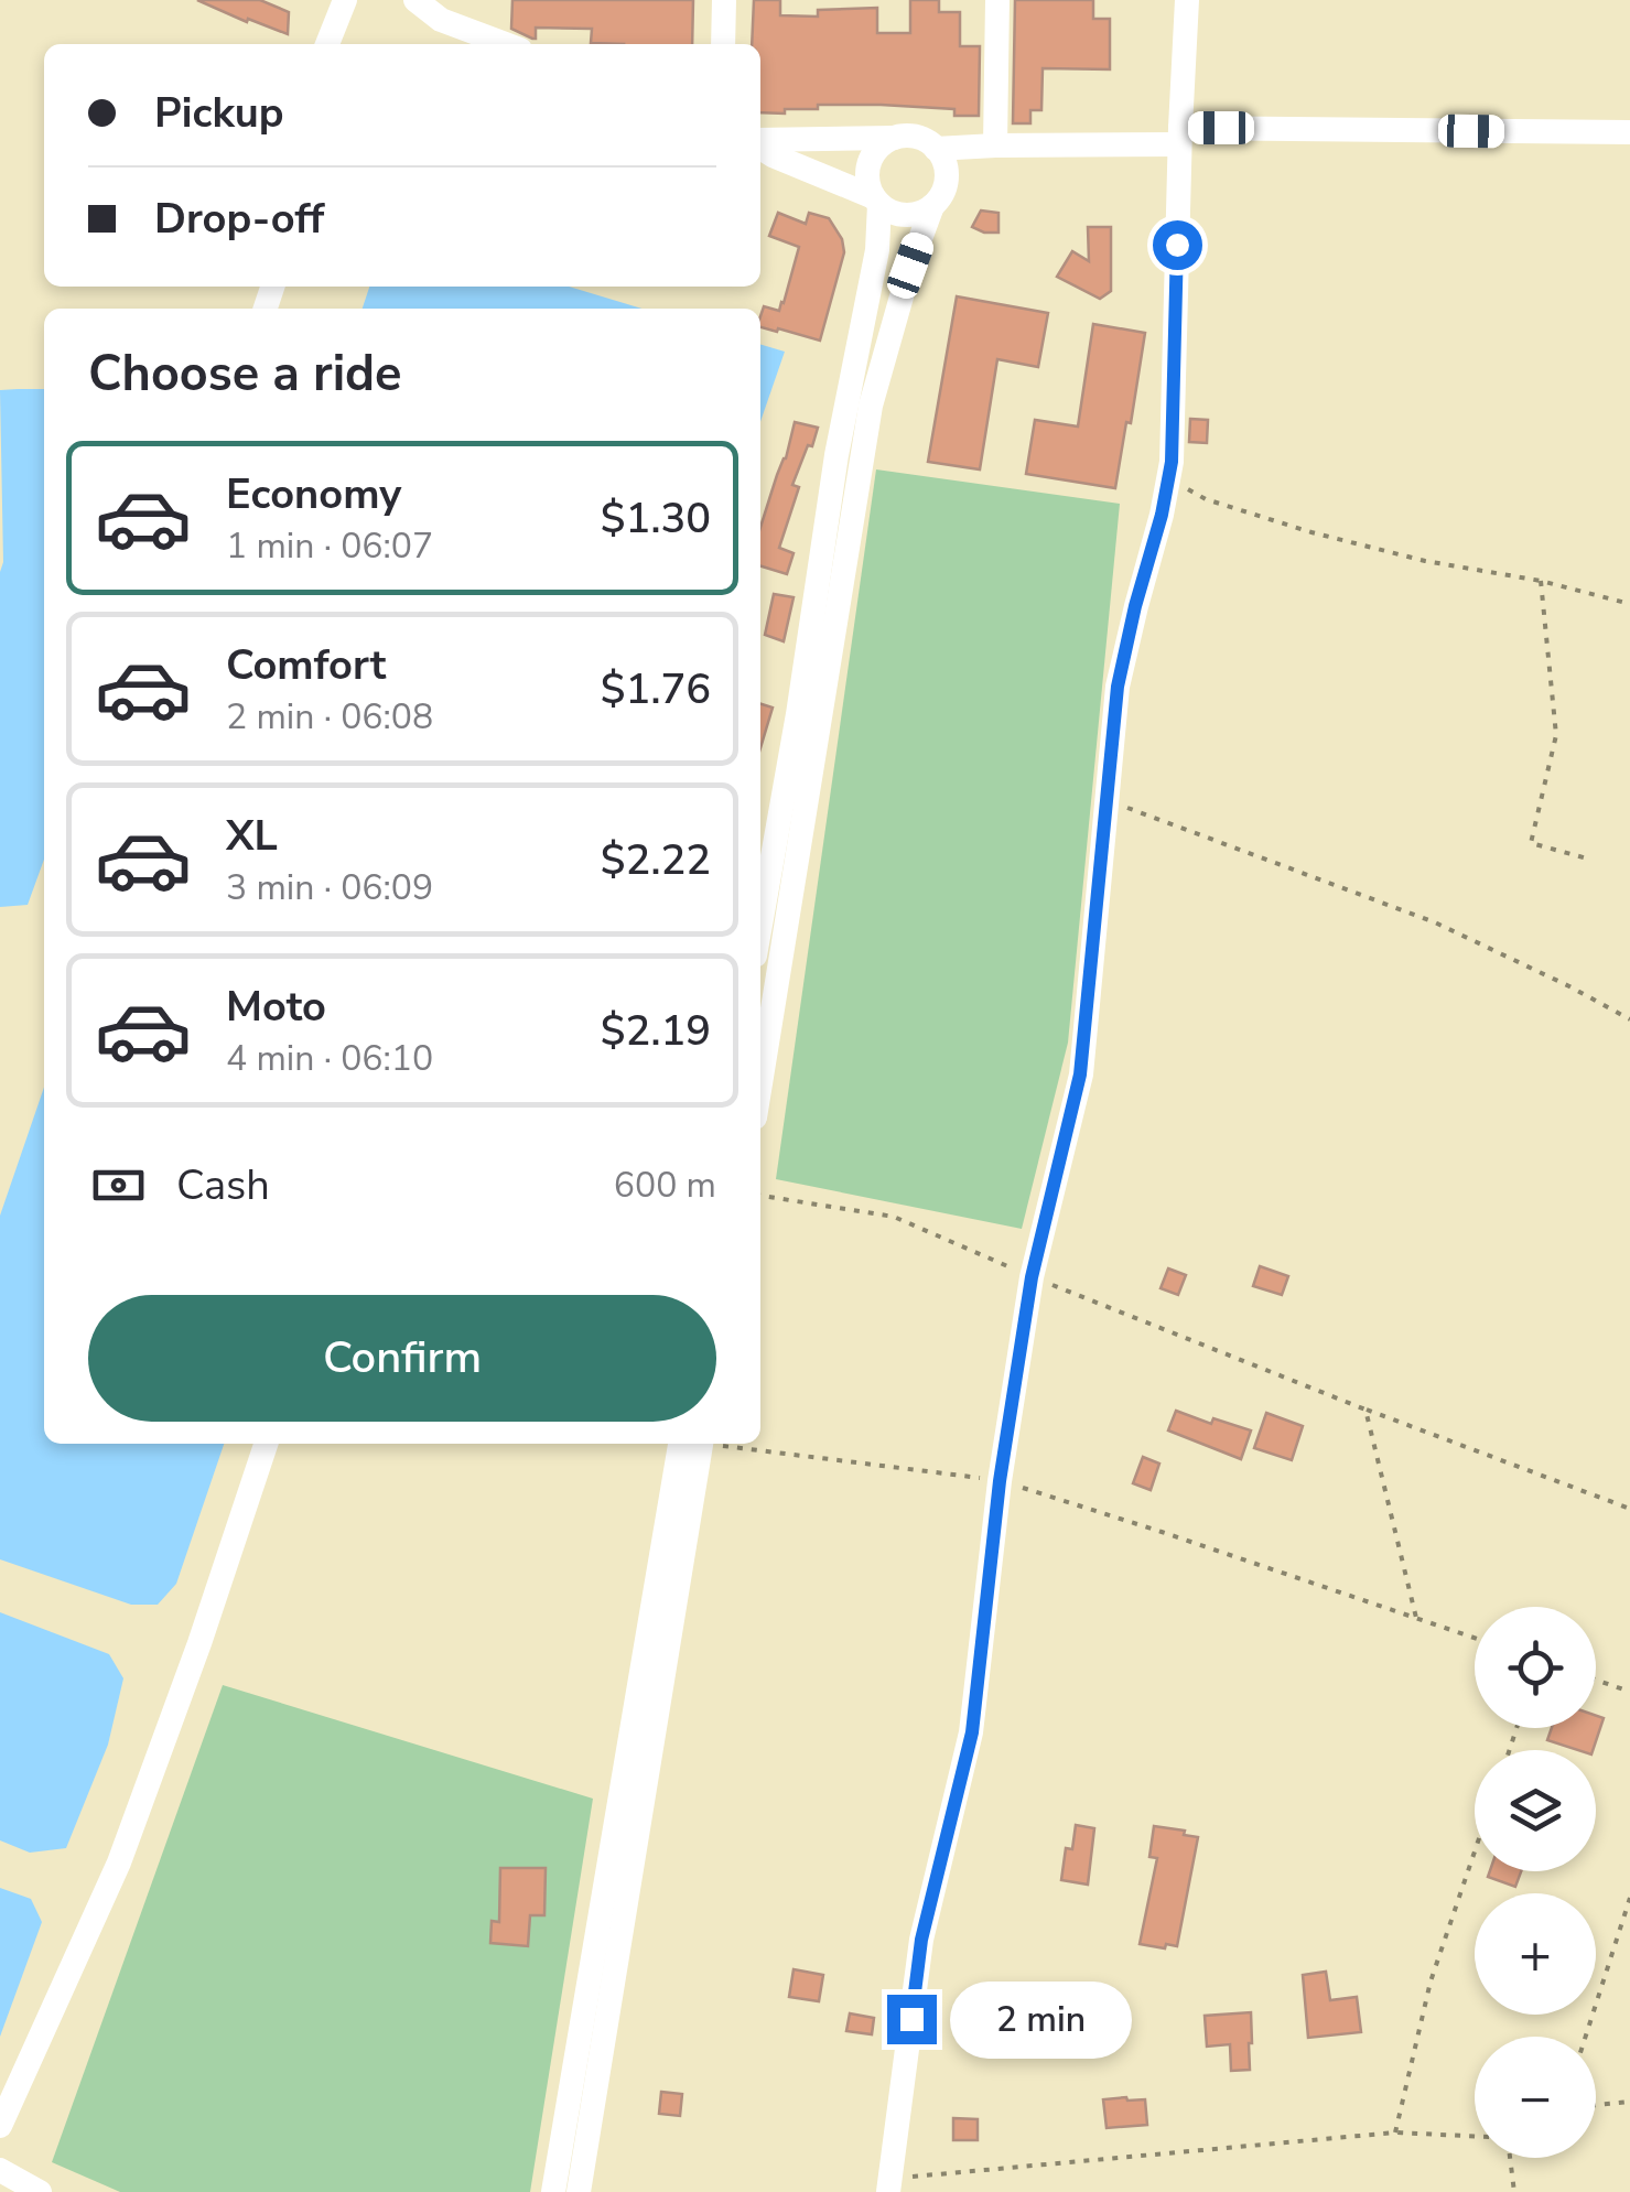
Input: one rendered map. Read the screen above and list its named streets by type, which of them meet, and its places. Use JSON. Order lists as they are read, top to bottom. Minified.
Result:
{"page":{"banner":["Pickup","Drop-off"],"heading":"Choose a ride","list":[{"name":"Economy","note":"1 min · 06:07","value":"$1.30"},{"name":"Comfort","note":"2 min · 06:08","value":"$1.76"},{"name":"XL","note":"3 min · 06:09","value":"$2.22"},{"name":"Moto","note":"4 min · 06:10","value":"$2.19"}],"pay":["Cash","600 m"],"buttons":"Confirm","map_buttons":["+","−"],"bubble":"2 min"}}
